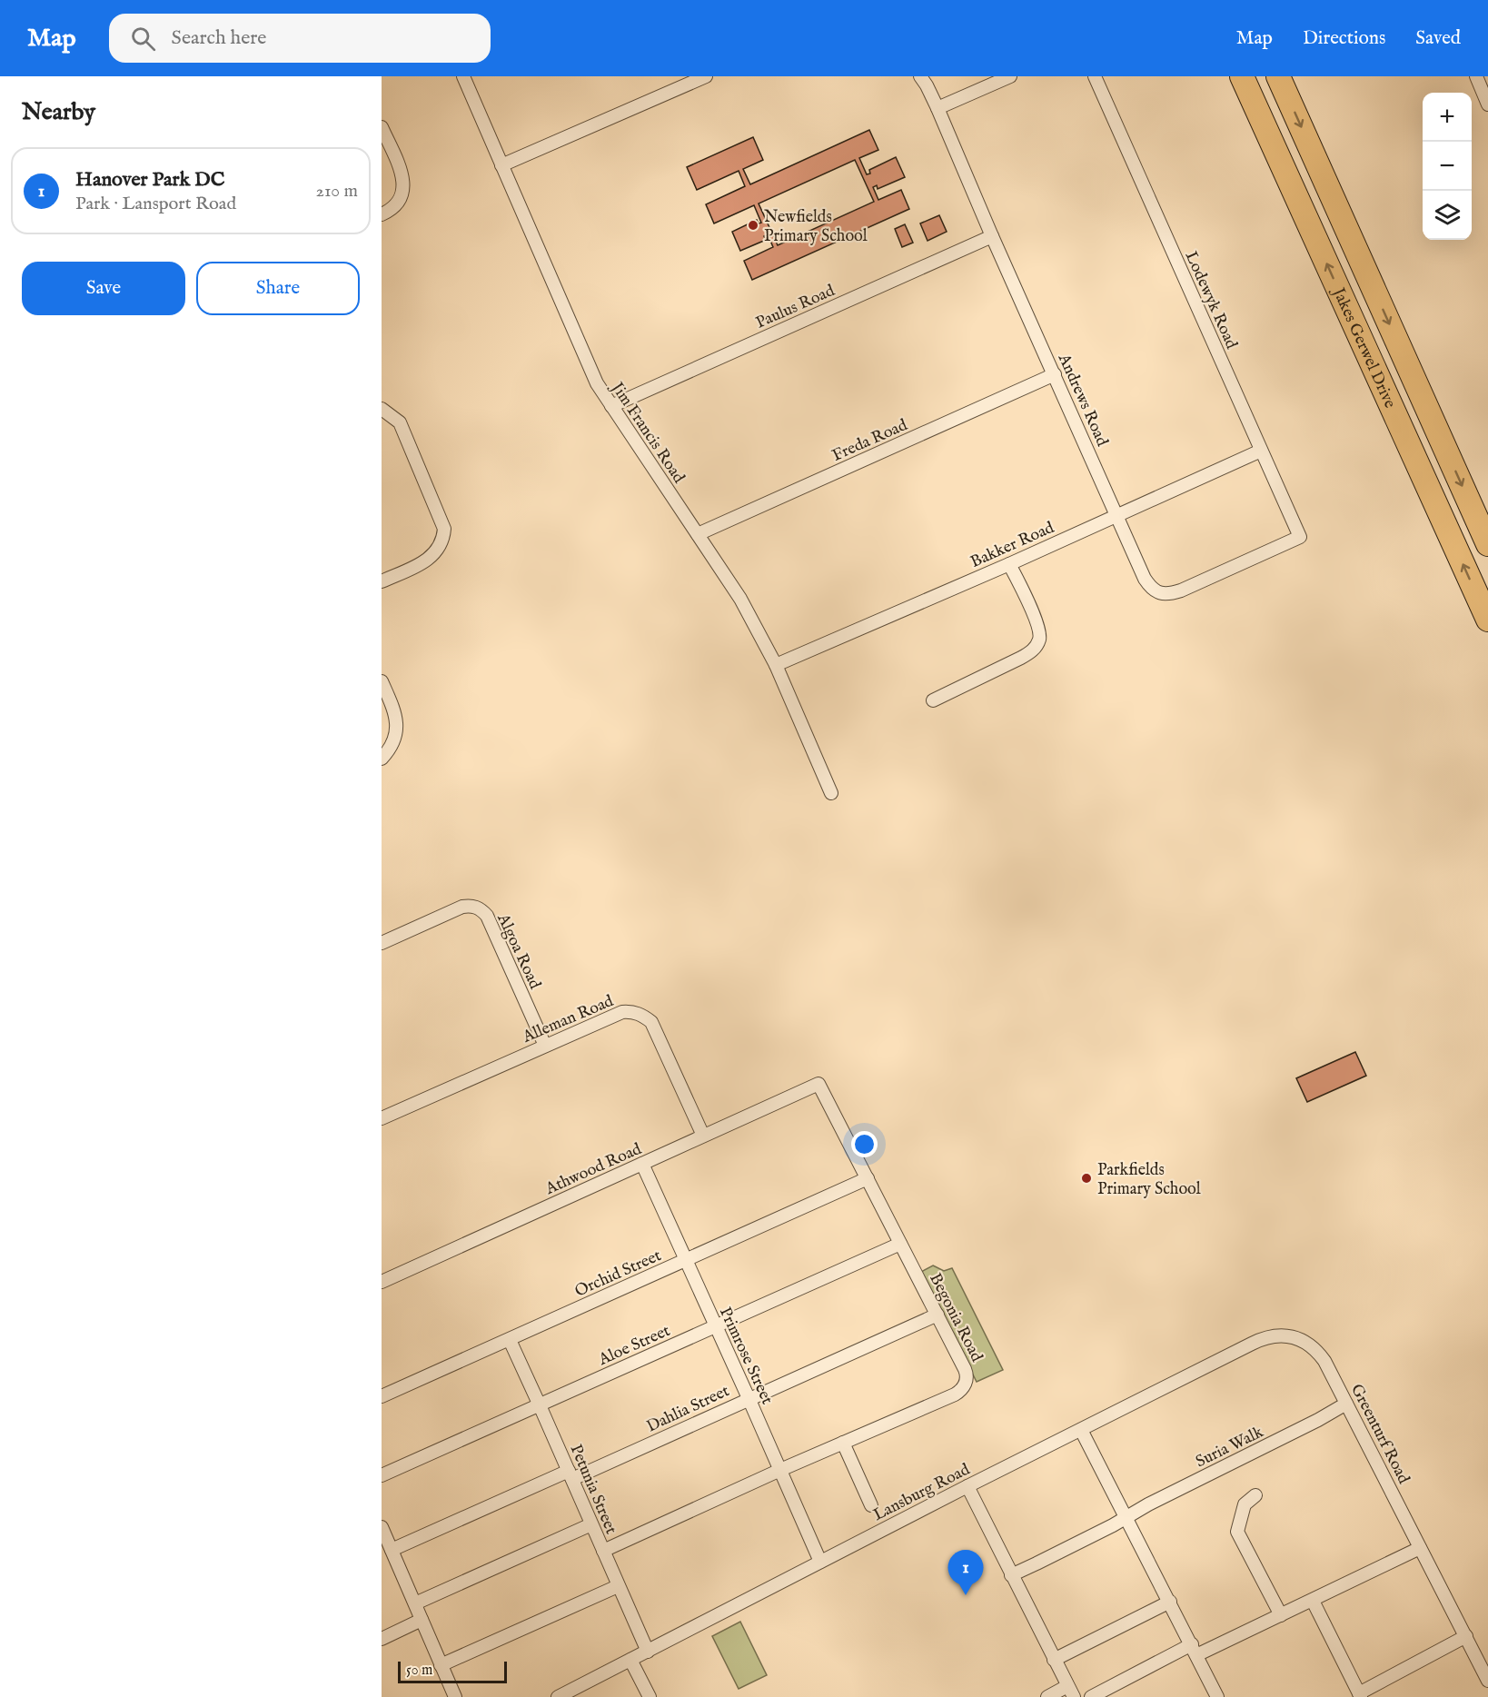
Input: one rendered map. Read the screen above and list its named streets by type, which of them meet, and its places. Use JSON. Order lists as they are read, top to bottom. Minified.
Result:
{"streets":{"highway":["Jakes Gerwel Drive"],"street":["Lodewyk Road","Paulus Road","Andrews Road","Jim Francis Road","Freda Road","Bakker Road","Algoa Road","Alleman Road","Athwood Road","Orchid Street","Begonia Road","Aloe Street","Primrose Street","Dahlia Street","Greenturf Road","Suria Walk","Petunia Street","Lansburg Road"]},"crossings":[["Lodewyk Road","Andrews Road"],["Lodewyk Road","Bakker Road"],["Paulus Road","Andrews Road"],["Paulus Road","Jim Francis Road"],["Andrews Road","Freda Road"],["Andrews Road","Bakker Road"],["Jim Francis Road","Freda Road"],["Jim Francis Road","Bakker Road"],["Algoa Road","Alleman Road"],["Alleman Road","Athwood Road"],["Athwood Road","Begonia Road"],["Athwood Road","Primrose Street"],["Orchid Street","Begonia Road"],["Orchid Street","Primrose Street"],["Orchid Street","Petunia Street"],["Begonia Road","Aloe Street"],["Begonia Road","Primrose Street"],["Begonia Road","Dahlia Street"],["Begonia Road","Petunia Street"],["Aloe Street","Primrose Street"],["Aloe Street","Petunia Street"],["Primrose Street","Dahlia Street"],["Primrose Street","Lansburg Road"],["Dahlia Street","Petunia Street"],["Greenturf Road","Suria Walk"],["Greenturf Road","Lansburg Road"],["Petunia Street","Lansburg Road"]],"places":["Newfields Primary School","Parkfields Primary School"],"scale_bar":"50 m","page":{"header":"Map","search":"Search here","nav":["Map","Directions","Saved"],"heading":"Nearby","map_buttons":["+","−"],"list":[{"mark":"1","name":"Hanover Park DC","note":"Park · Lansport Road","value":"210 m"}],"buttons":["Save","Share"],"pins":"1","scale":"50 m"}}
